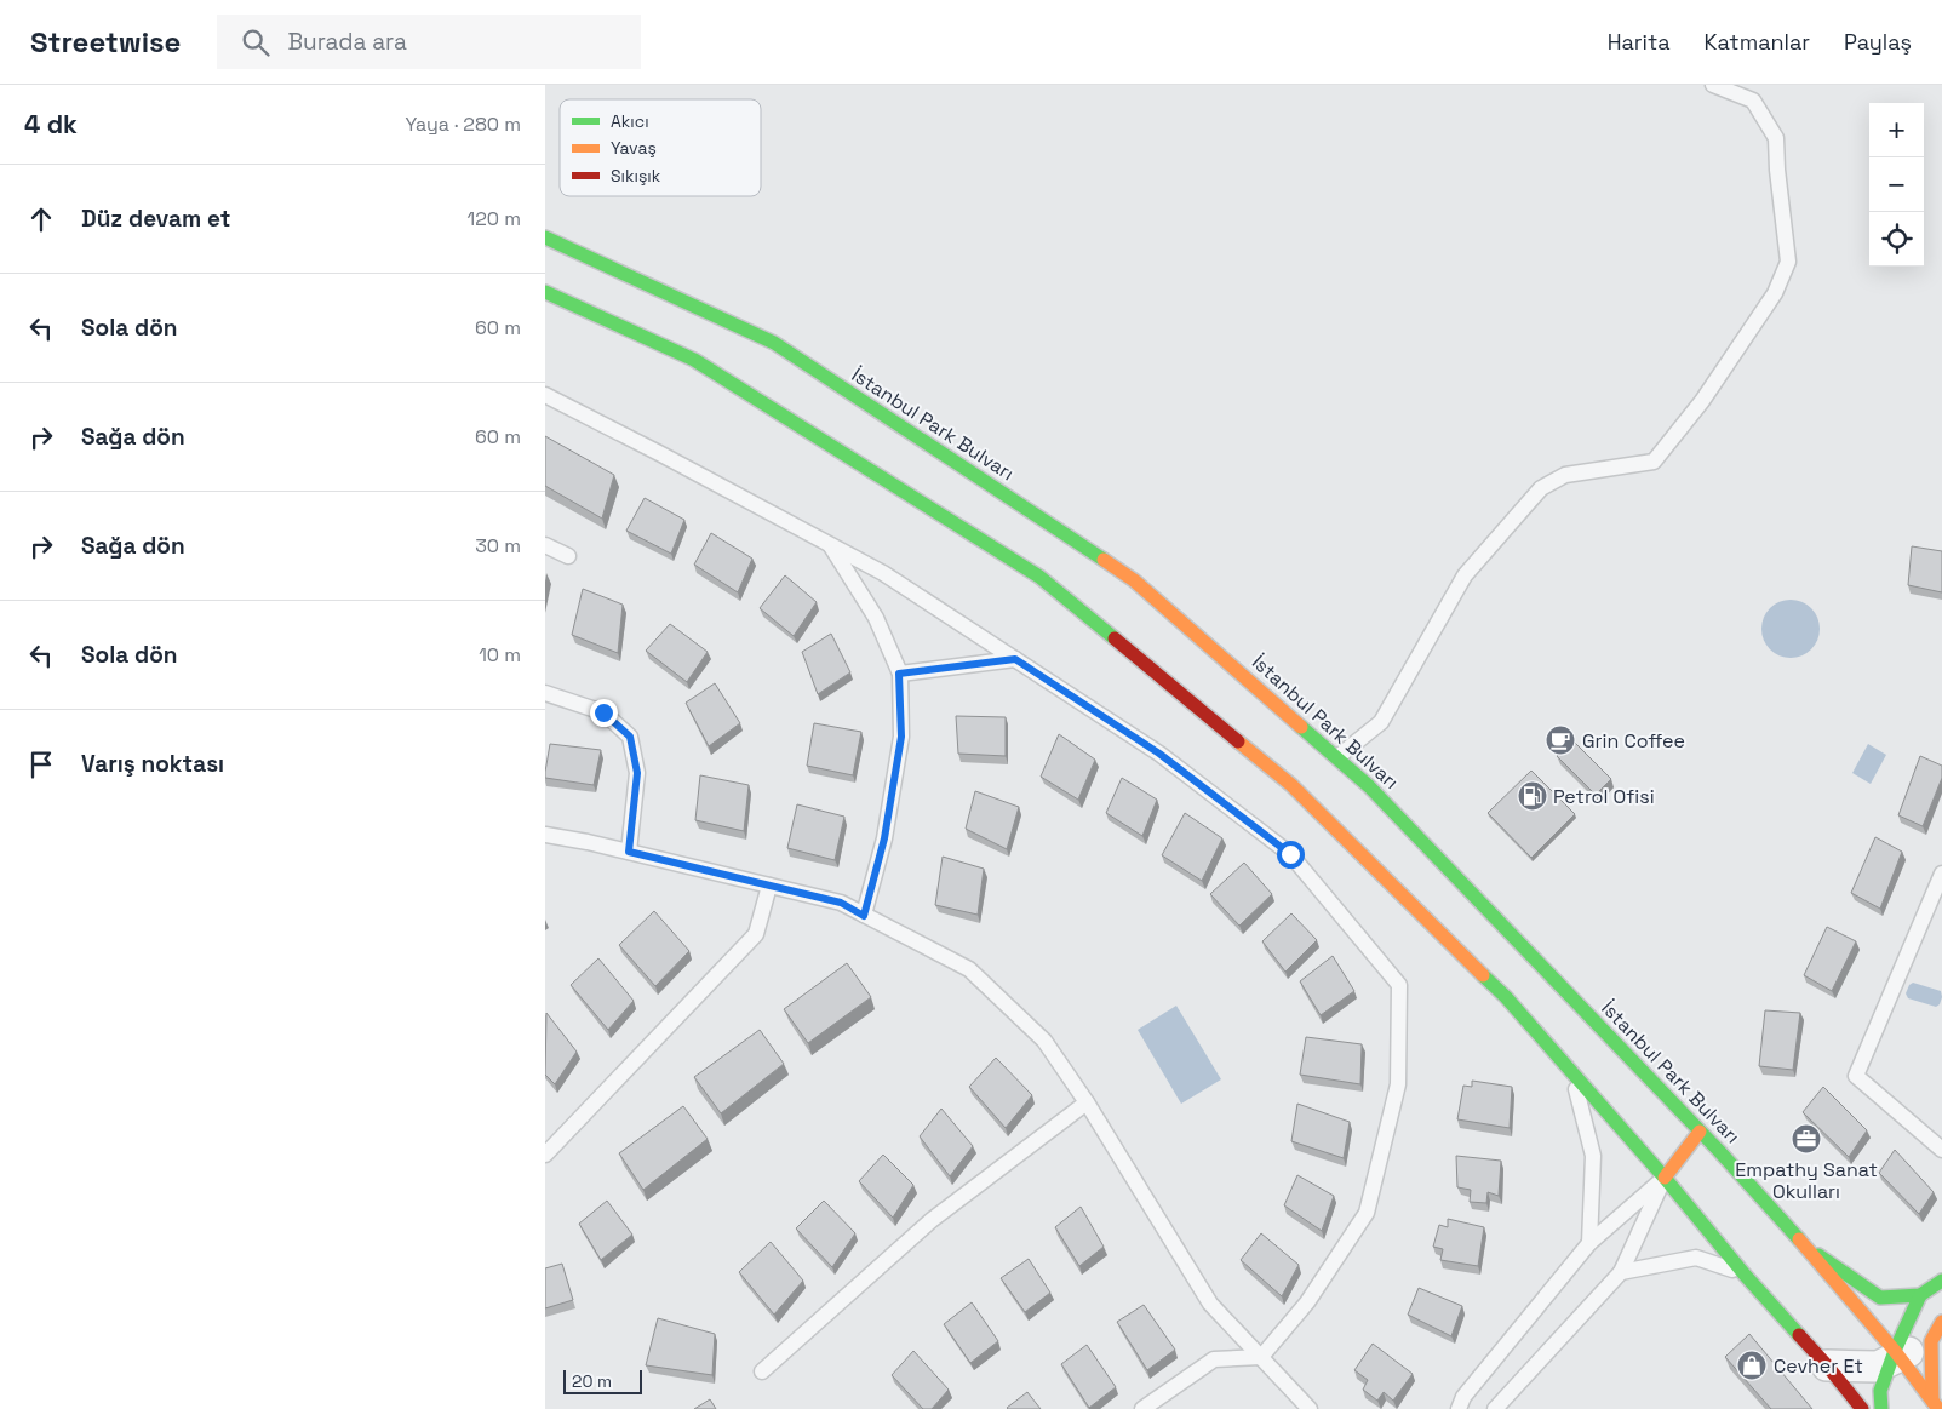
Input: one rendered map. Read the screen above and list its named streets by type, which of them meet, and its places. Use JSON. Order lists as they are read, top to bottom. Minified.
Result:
{"streets":{"main road":["İstanbul Park Bulvarı"]},"places":{"cafe":["Grin Coffee"],"fuel station":["Petrol Ofisi"],"office":["Empathy Sanat Okulları"],"shop":["Cevher Et"]},"legend":["Akıcı","Yavaş","Sıkışık"],"scale_bar":"20 m","page":{"header":"Streetwise","search":"Burada ara","nav":["Harita","Katmanlar","Paylaş"],"heading":["4 dk","Yaya · 280 m"],"map_buttons":["+","−"],"list":[["Düz devam et","120 m"],["Sola dön","60 m"],["Sağa dön","60 m"],["Sağa dön","30 m"],["Sola dön","10 m"],"Varış noktası"],"scale":"20 m"}}
